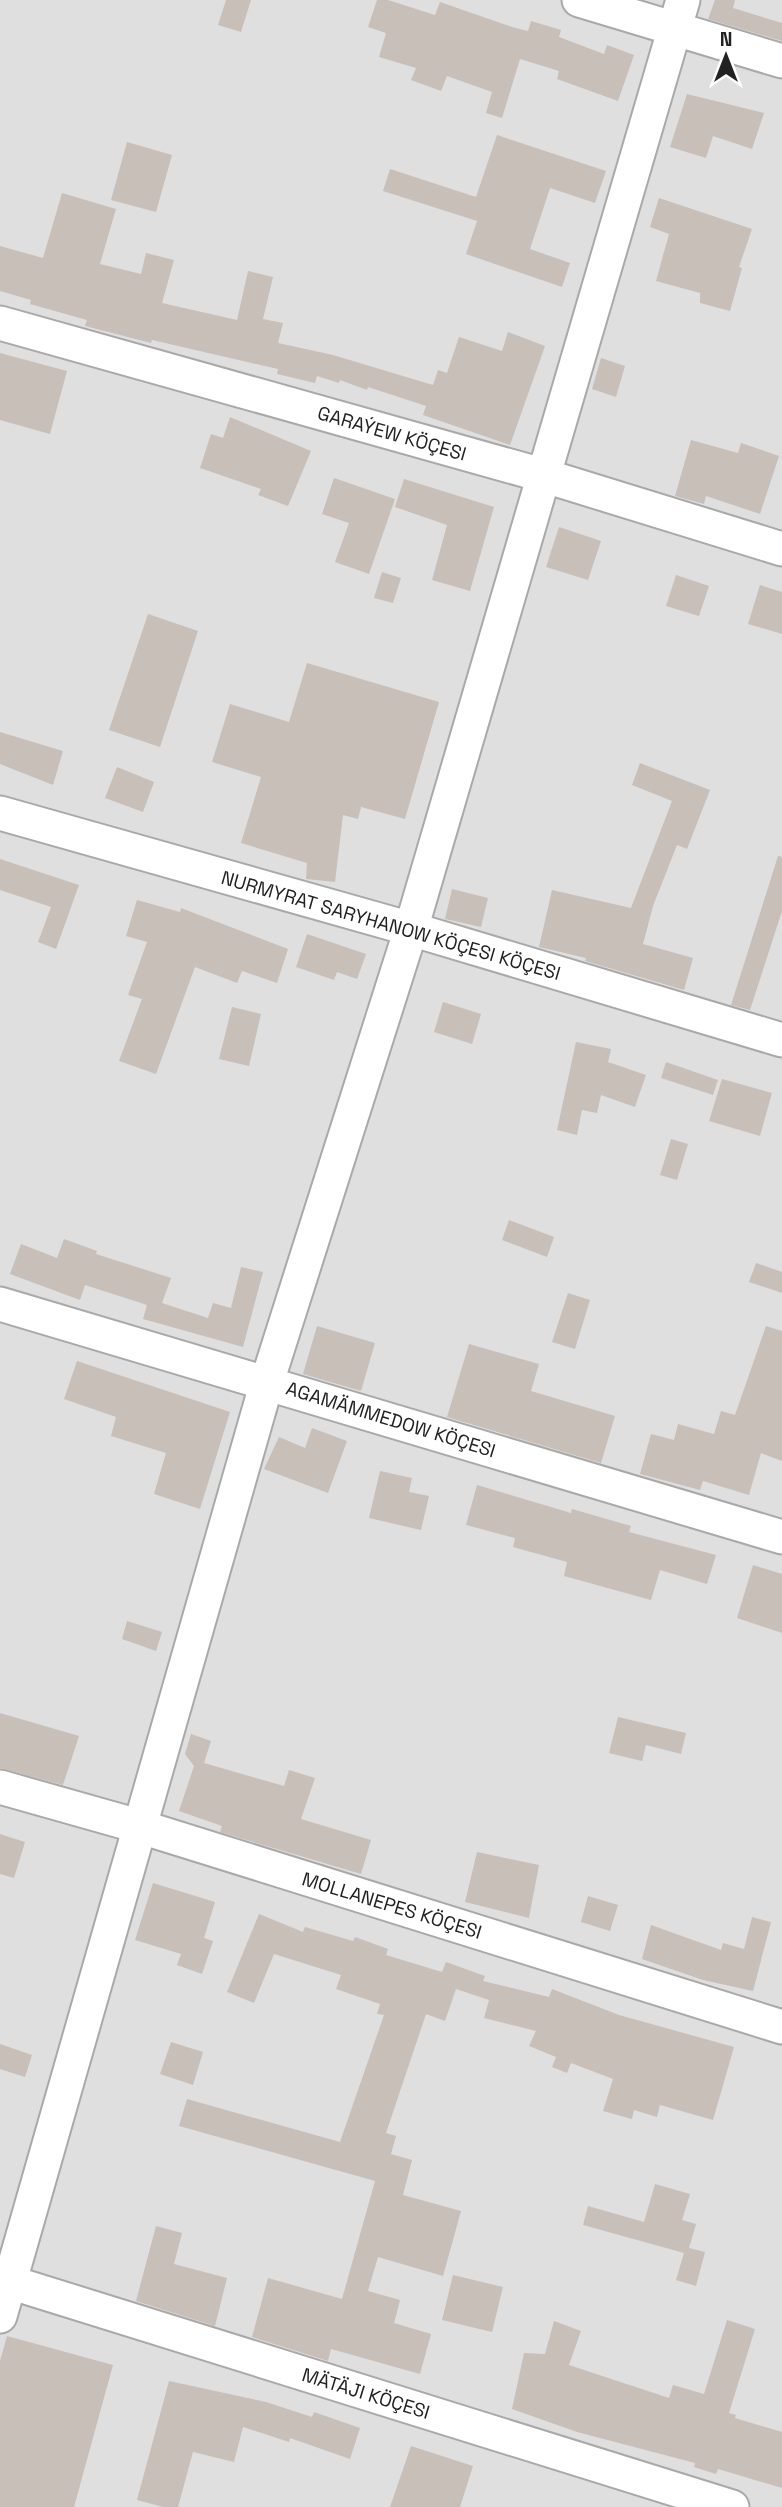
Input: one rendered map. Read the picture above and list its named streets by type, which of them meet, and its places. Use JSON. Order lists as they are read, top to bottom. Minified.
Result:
{"streets":{"street":["GARAÝEW KÖÇESI","NURMYRAT SARYHANOW KÖÇESI KÖÇESI","AGAMÄMMEDOW KÖÇESI","MOLLANEPES KÖÇESI","MÄTÄJI KÖÇESI"]},"north":"top"}
